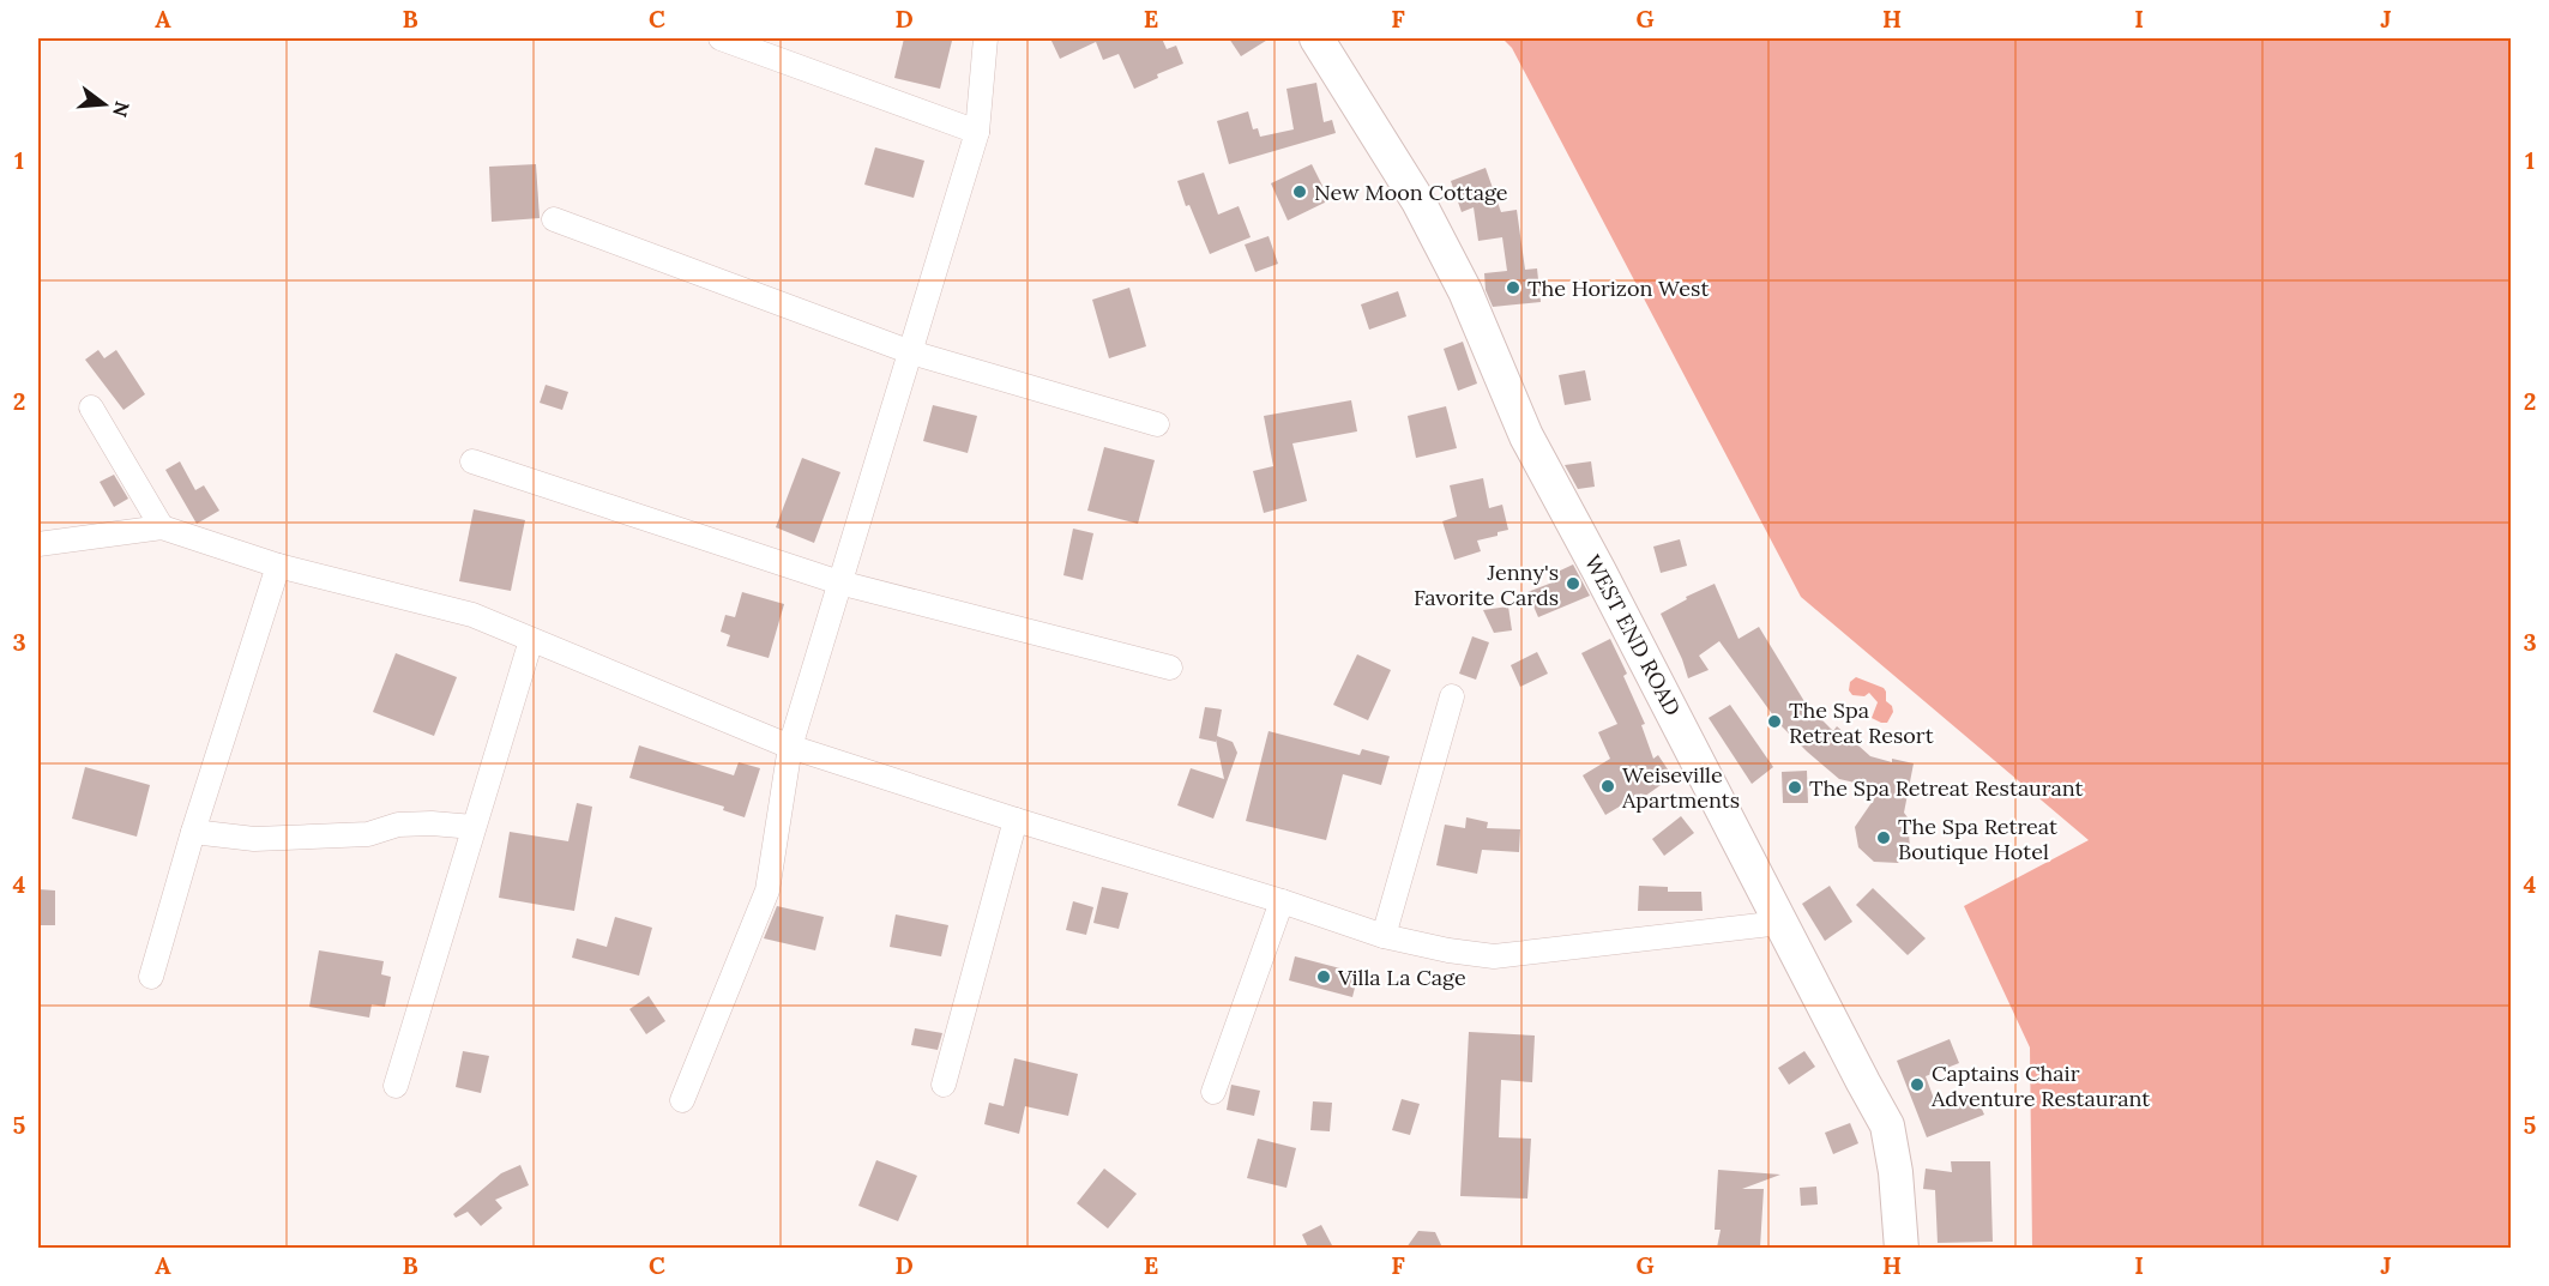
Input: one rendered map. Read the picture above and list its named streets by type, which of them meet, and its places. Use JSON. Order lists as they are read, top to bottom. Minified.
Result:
{"streets":{"main road":["WEST END ROAD"]},"places":["New Moon Cottage","The Horizon West","Jenny's Favorite Cards","The Spa Retreat Resort","Weiseville Apartments","The Spa Retreat Restaurant","The Spa Retreat Boutique Hotel","Villa La Cage","Captains Chair Adventure Restaurant"],"north":"right","grid":{"columns":["A","B","C","D","E","F","G","H","I","J"],"rows":["1","2","3","4","5"]}}
